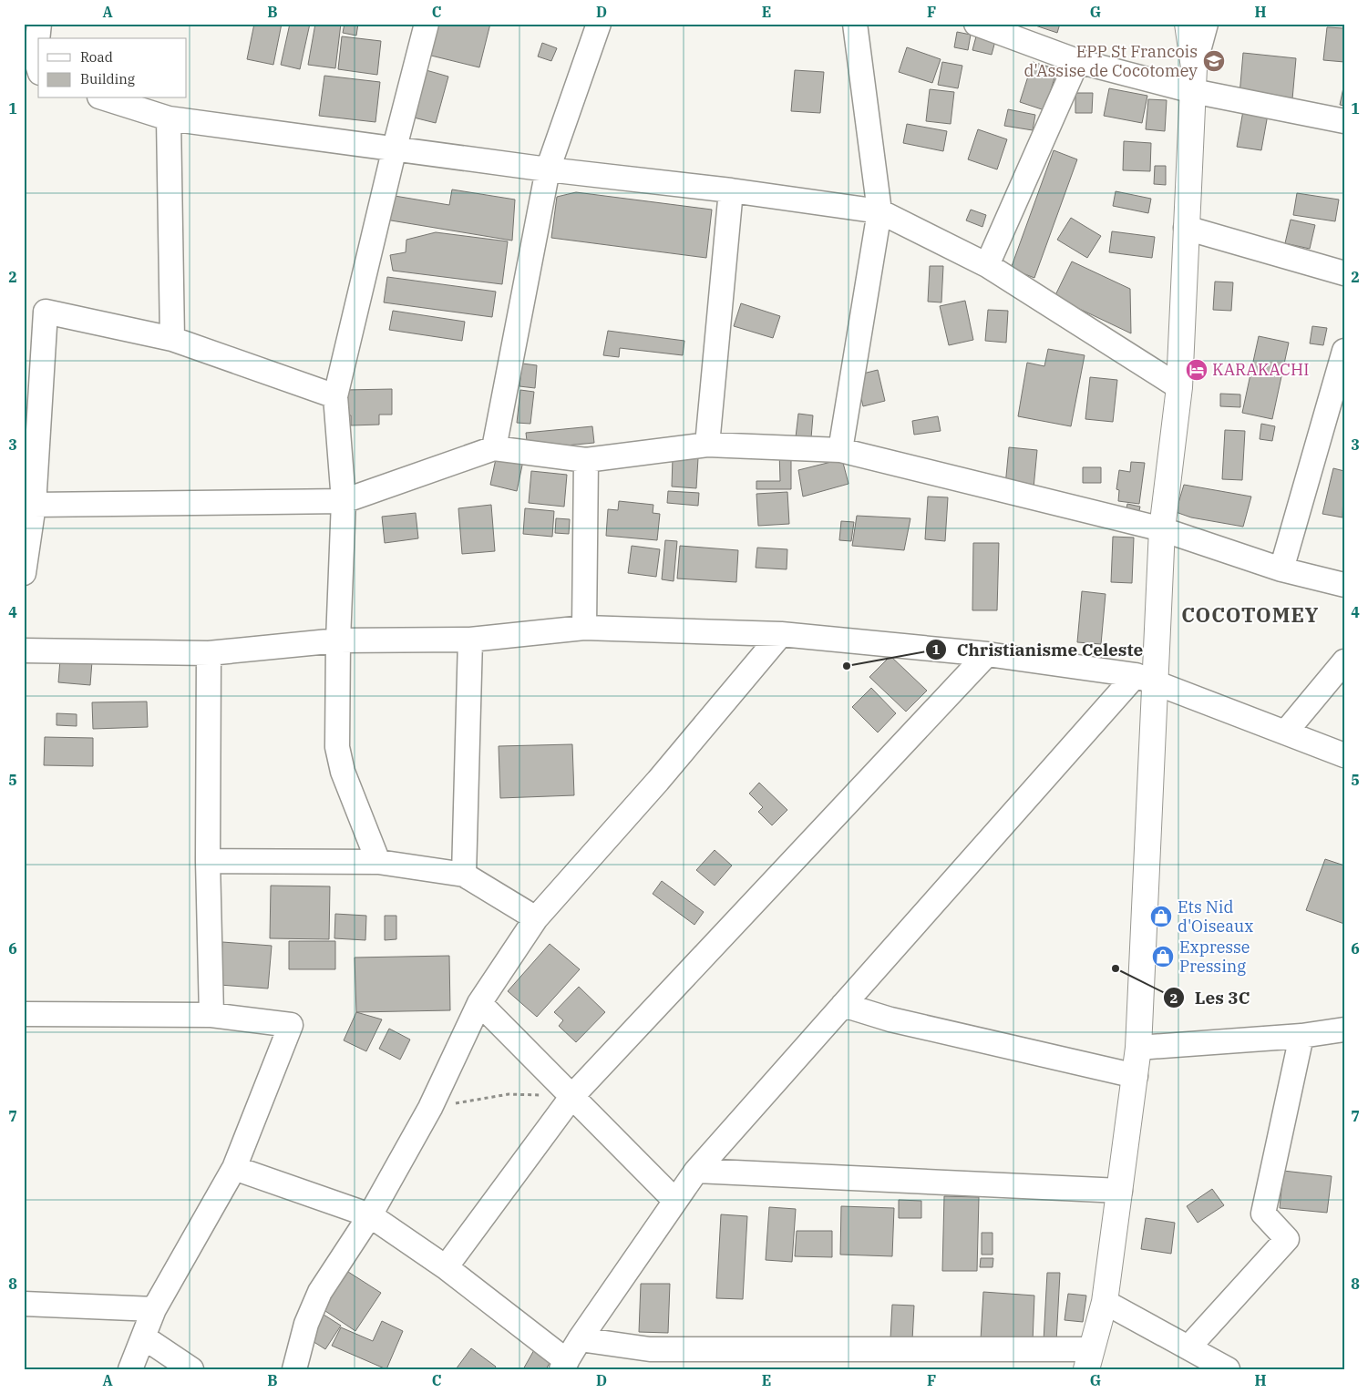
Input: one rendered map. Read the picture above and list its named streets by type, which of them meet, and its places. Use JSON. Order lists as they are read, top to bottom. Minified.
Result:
{"districts":["COCOTOMEY"],"places":{"school or university":["EPP St Francois d'Assise de Cocotomey"],"hotel":["KARAKACHI"],"other":["Christianisme Celeste","Les 3C"],"shop":["Ets Nid d'Oiseaux","Expresse Pressing"]},"legend":["Road","Building"],"grid":{"columns":["A","B","C","D","E","F","G","H"],"rows":["1","2","3","4","5","6","7","8"]}}
